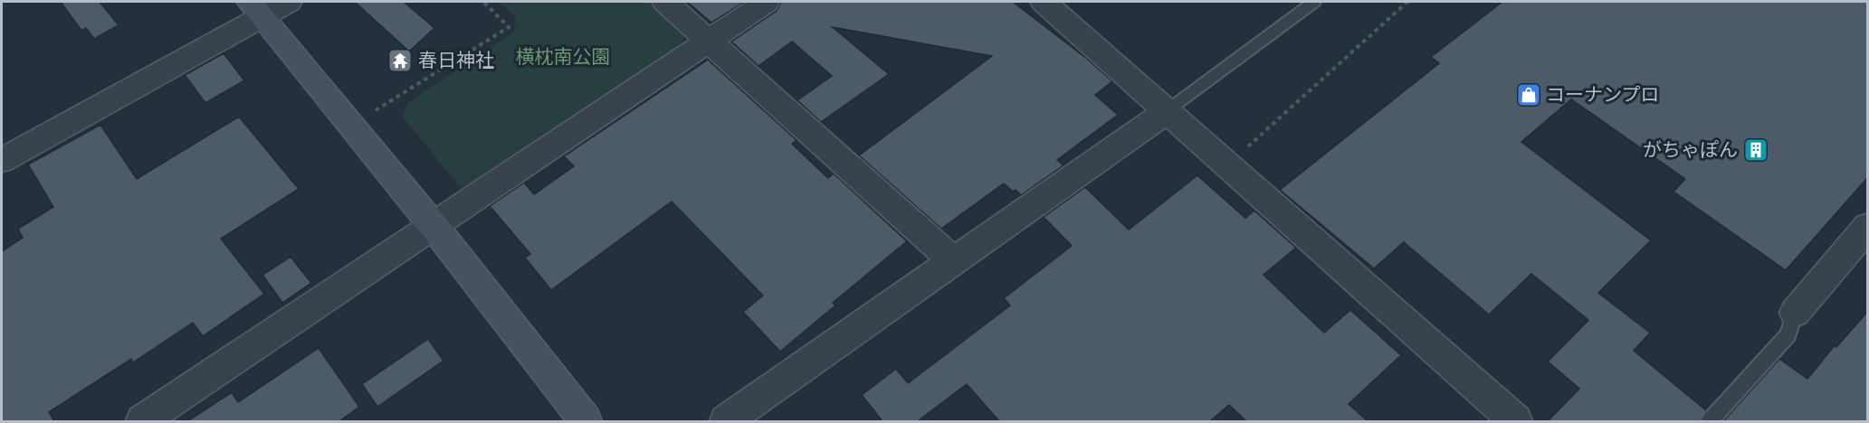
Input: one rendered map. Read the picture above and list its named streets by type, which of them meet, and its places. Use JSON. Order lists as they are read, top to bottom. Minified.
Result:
{"parks":["横枕南公園"],"places":{"temple":["春日神社"],"shop":["コーナンプロ"],"building":["がちゃぽん"]}}
